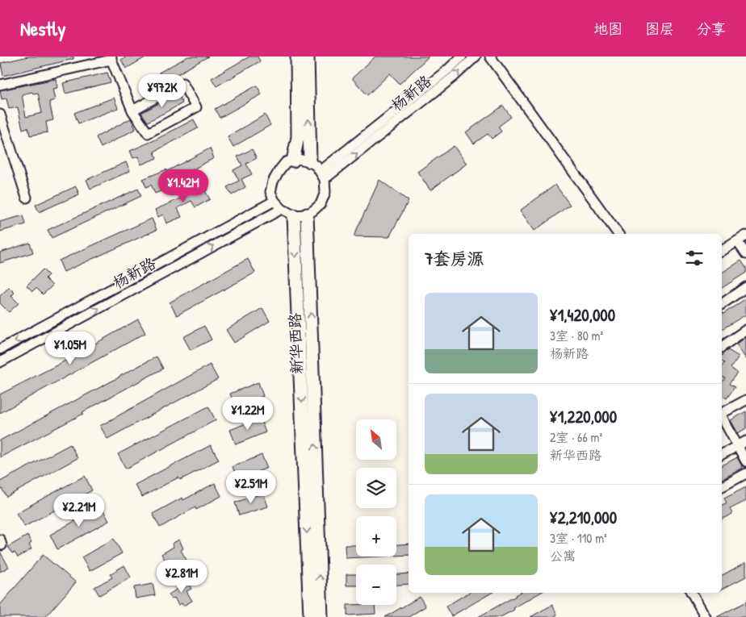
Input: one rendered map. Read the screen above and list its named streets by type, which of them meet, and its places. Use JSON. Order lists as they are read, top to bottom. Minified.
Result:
{"streets":{"main road":["新华西路"],"street":["杨新路"]},"crossings":[["杨新路","新华西路"]],"north":"top left","page":{"header":"Nestly","nav":["地图","图层","分享"],"price":["¥972K","¥1.42M","¥1.05M","¥1.22M","¥2.51M","¥2.21M","¥2.81M"],"heading":"7套房源","list":[{"name":"¥1,420,000","note":"3室 · 80 m² · 杨新路"},{"name":"¥1,220,000","note":"2室 · 66 m² · 新华西路"},{"name":"¥2,210,000","note":"3室 · 110 m² · 公寓"}],"map_buttons":["+","−"]}}
